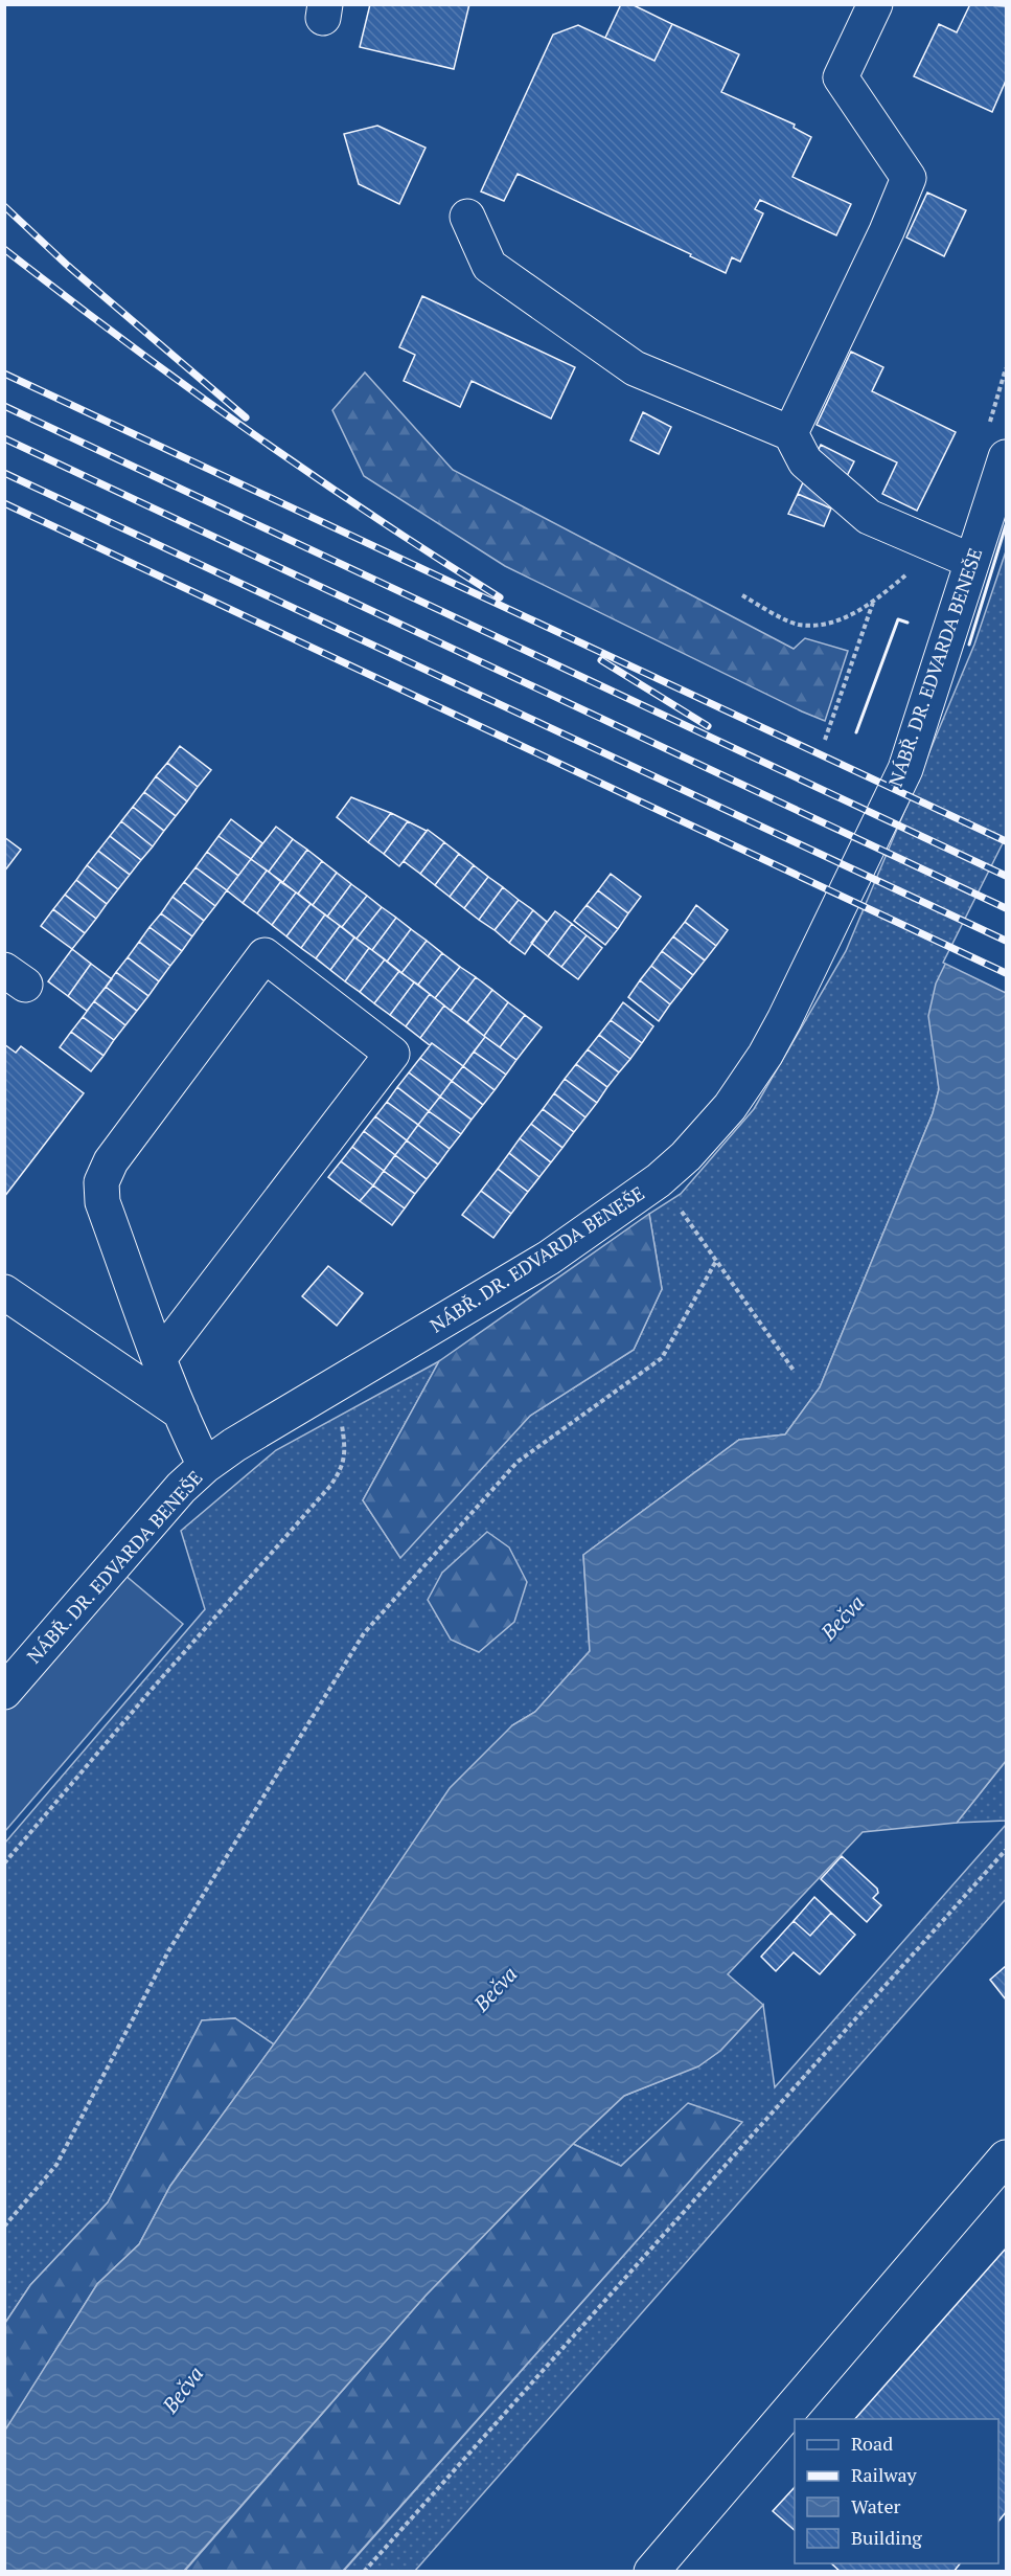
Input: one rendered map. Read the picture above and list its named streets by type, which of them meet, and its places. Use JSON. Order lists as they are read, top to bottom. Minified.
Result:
{"streets":{"street":["NÁBŘ. DR. EDVARDA BENEŠE"]},"water":["Bečva"],"legend":["Road","Railway","Water","Building"]}
